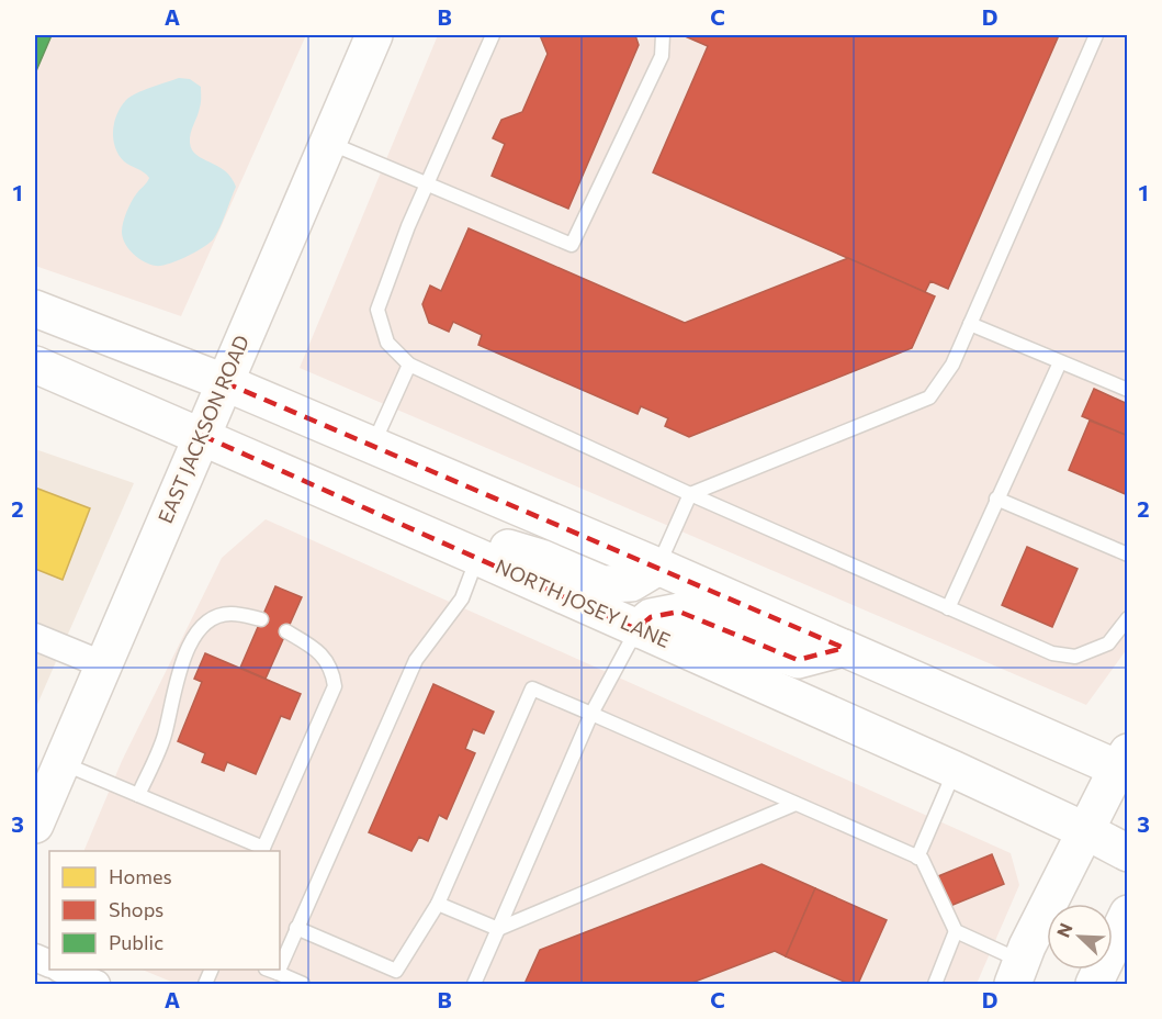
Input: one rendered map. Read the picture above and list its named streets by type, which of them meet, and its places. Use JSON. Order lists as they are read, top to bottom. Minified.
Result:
{"streets":{"main road":["EAST JACKSON ROAD","NORTH JOSEY LANE"]},"crossings":[["EAST JACKSON ROAD","NORTH JOSEY LANE"]],"legend":["Homes","Shops","Public"],"north":"top left","grid":{"columns":["A","B","C","D"],"rows":["1","2","3"]}}
